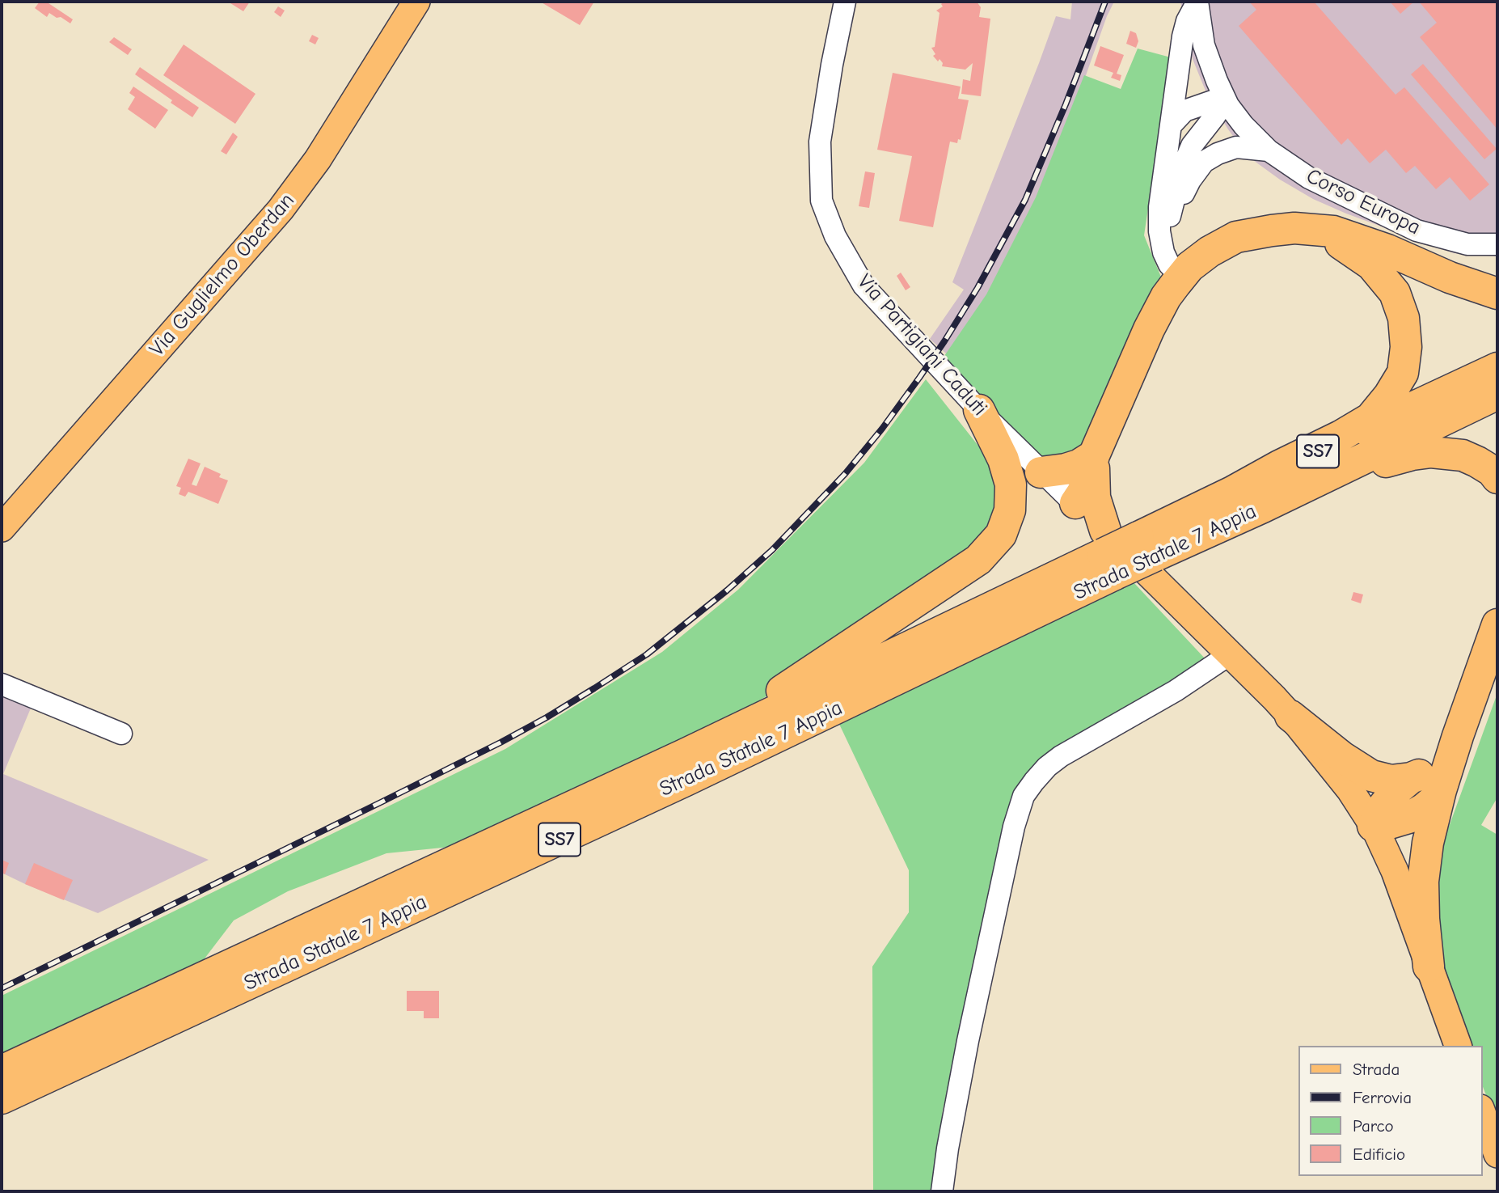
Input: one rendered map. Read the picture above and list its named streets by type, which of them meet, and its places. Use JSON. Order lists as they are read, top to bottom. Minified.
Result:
{"streets":{"highway":["SS7","Strada Statale 7 Appia"],"main road":["Via Guglielmo Oberdan"],"street":["Corso Europa","Via Partigiani Caduti"]},"legend":["Strada","Ferrovia","Parco","Edificio"]}
